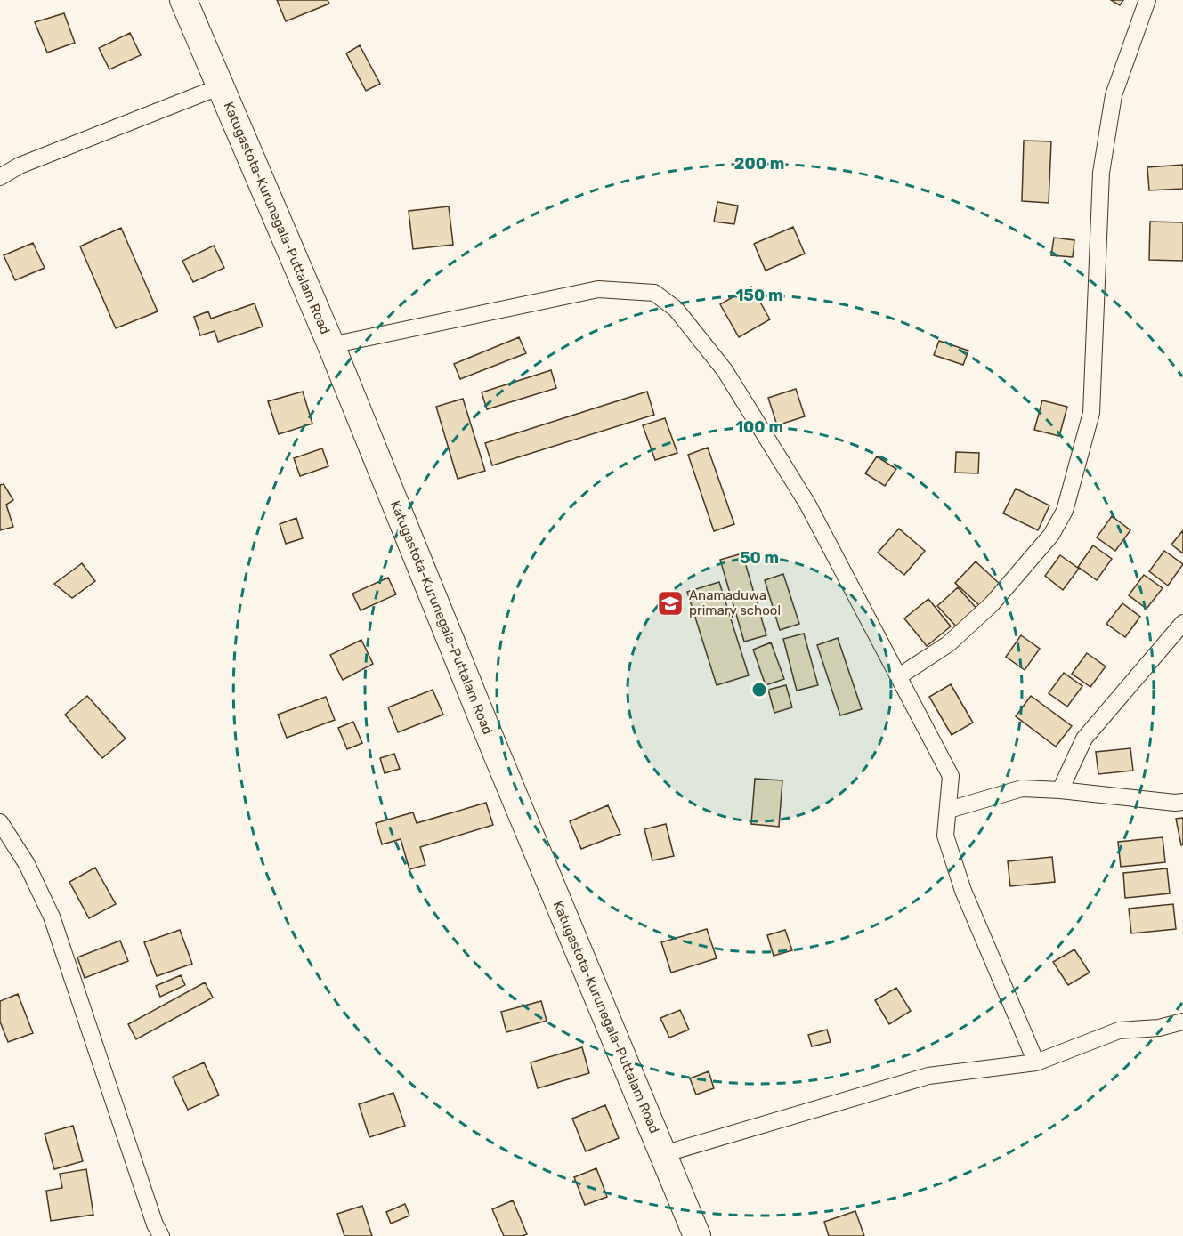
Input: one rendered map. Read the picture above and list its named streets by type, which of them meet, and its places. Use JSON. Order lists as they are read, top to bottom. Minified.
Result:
{"streets":{"highway":["Katugastota-Kurunegala-Puttalam Road"]},"places":{"school or university":["Anamaduwa primary school"]},"rings":["200 m","150 m","100 m","50 m"]}
